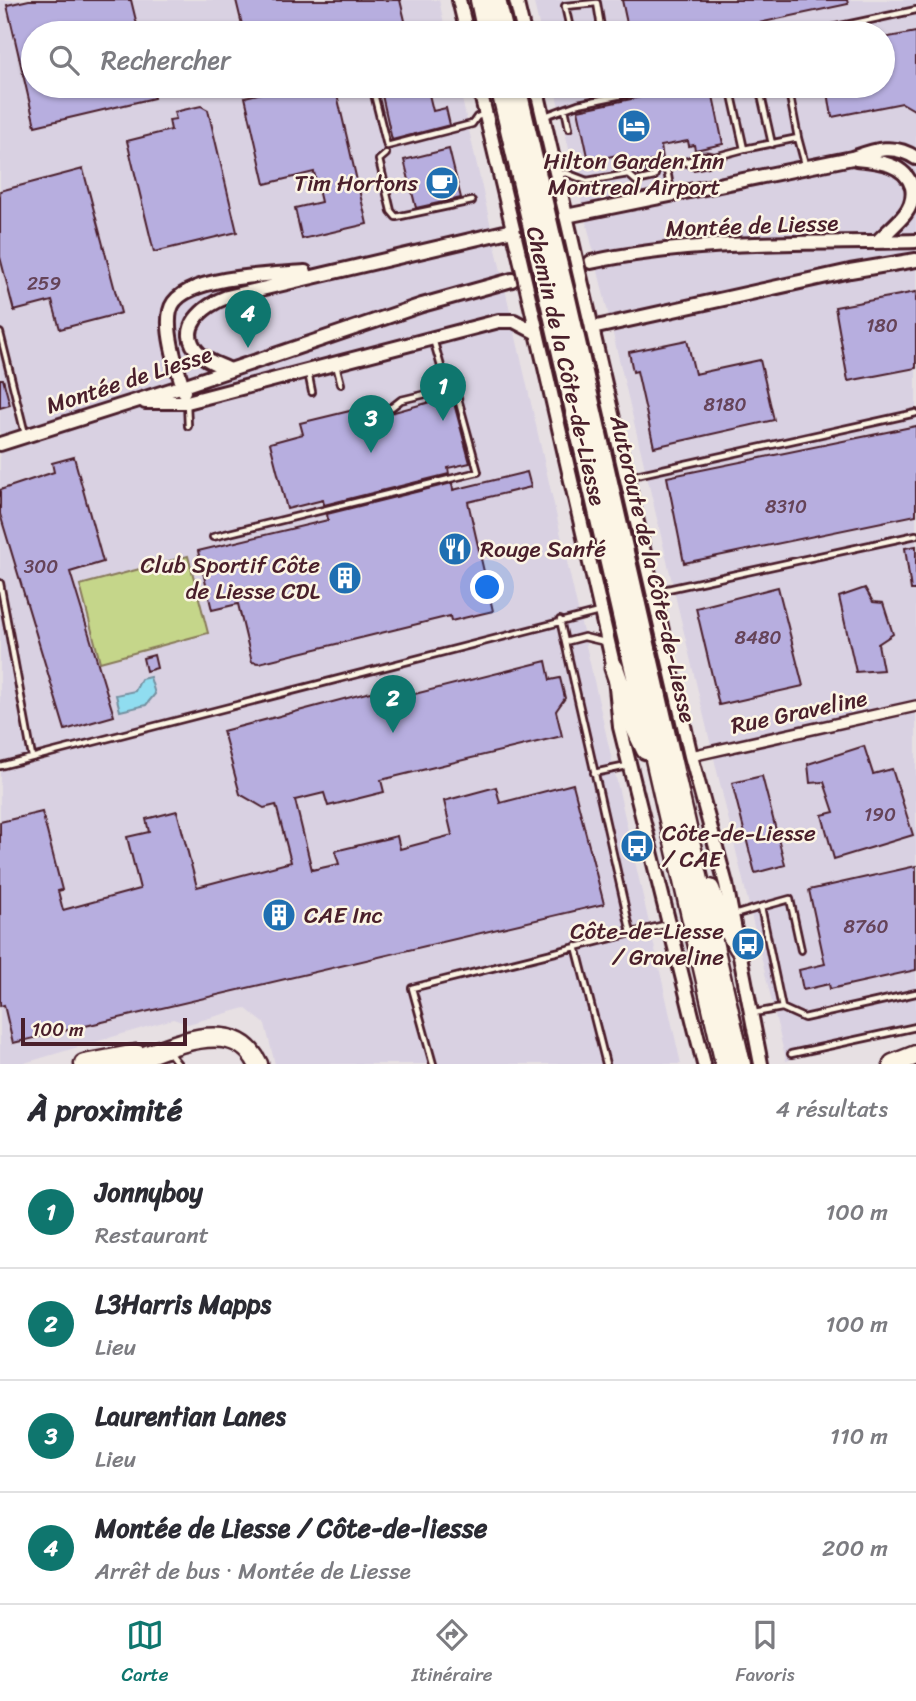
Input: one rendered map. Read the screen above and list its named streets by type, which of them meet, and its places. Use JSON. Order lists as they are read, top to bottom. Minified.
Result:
{"streets":{"highway":["Autoroute de la Côte-de-Liesse"],"street":["Montée de Liesse","Chemin de la Côte-de-Liesse","Rue Graveline"]},"crossings":[["Chemin de la Côte-de-Liesse","Rue Graveline"]],"places":{"hotel":["Hilton Garden Inn Montreal Airport"],"cafe":["Tim Hortons"],"restaurant":["Rouge Santé"],"building":["Club Sportif Côte de Liesse CDL","CAE Inc"],"bus stop":["Côte-de-Liesse / CAE","Côte-de-Liesse / Graveline"]},"house_numbers":["259","180","8180","8310","300","8480","190","8760"],"scale_bar":"100 m","page":{"search":"Rechercher","pins":["4","1","3","2"],"scale":"100 m","heading":["À proximité","4 résultats"],"list":[{"mark":"1","name":"Jonnyboy","note":"Restaurant","value":"100 m"},{"mark":"2","name":"L3Harris Mapps","note":"Lieu","value":"100 m"},{"mark":"3","name":"Laurentian Lanes","note":"Lieu","value":"110 m"},{"mark":"4","name":"Montée de Liesse / Côte-de-liesse","note":"Arrêt de bus · Montée de Liesse","value":"200 m"}],"nav":["Carte","Itinéraire","Favoris"]}}
